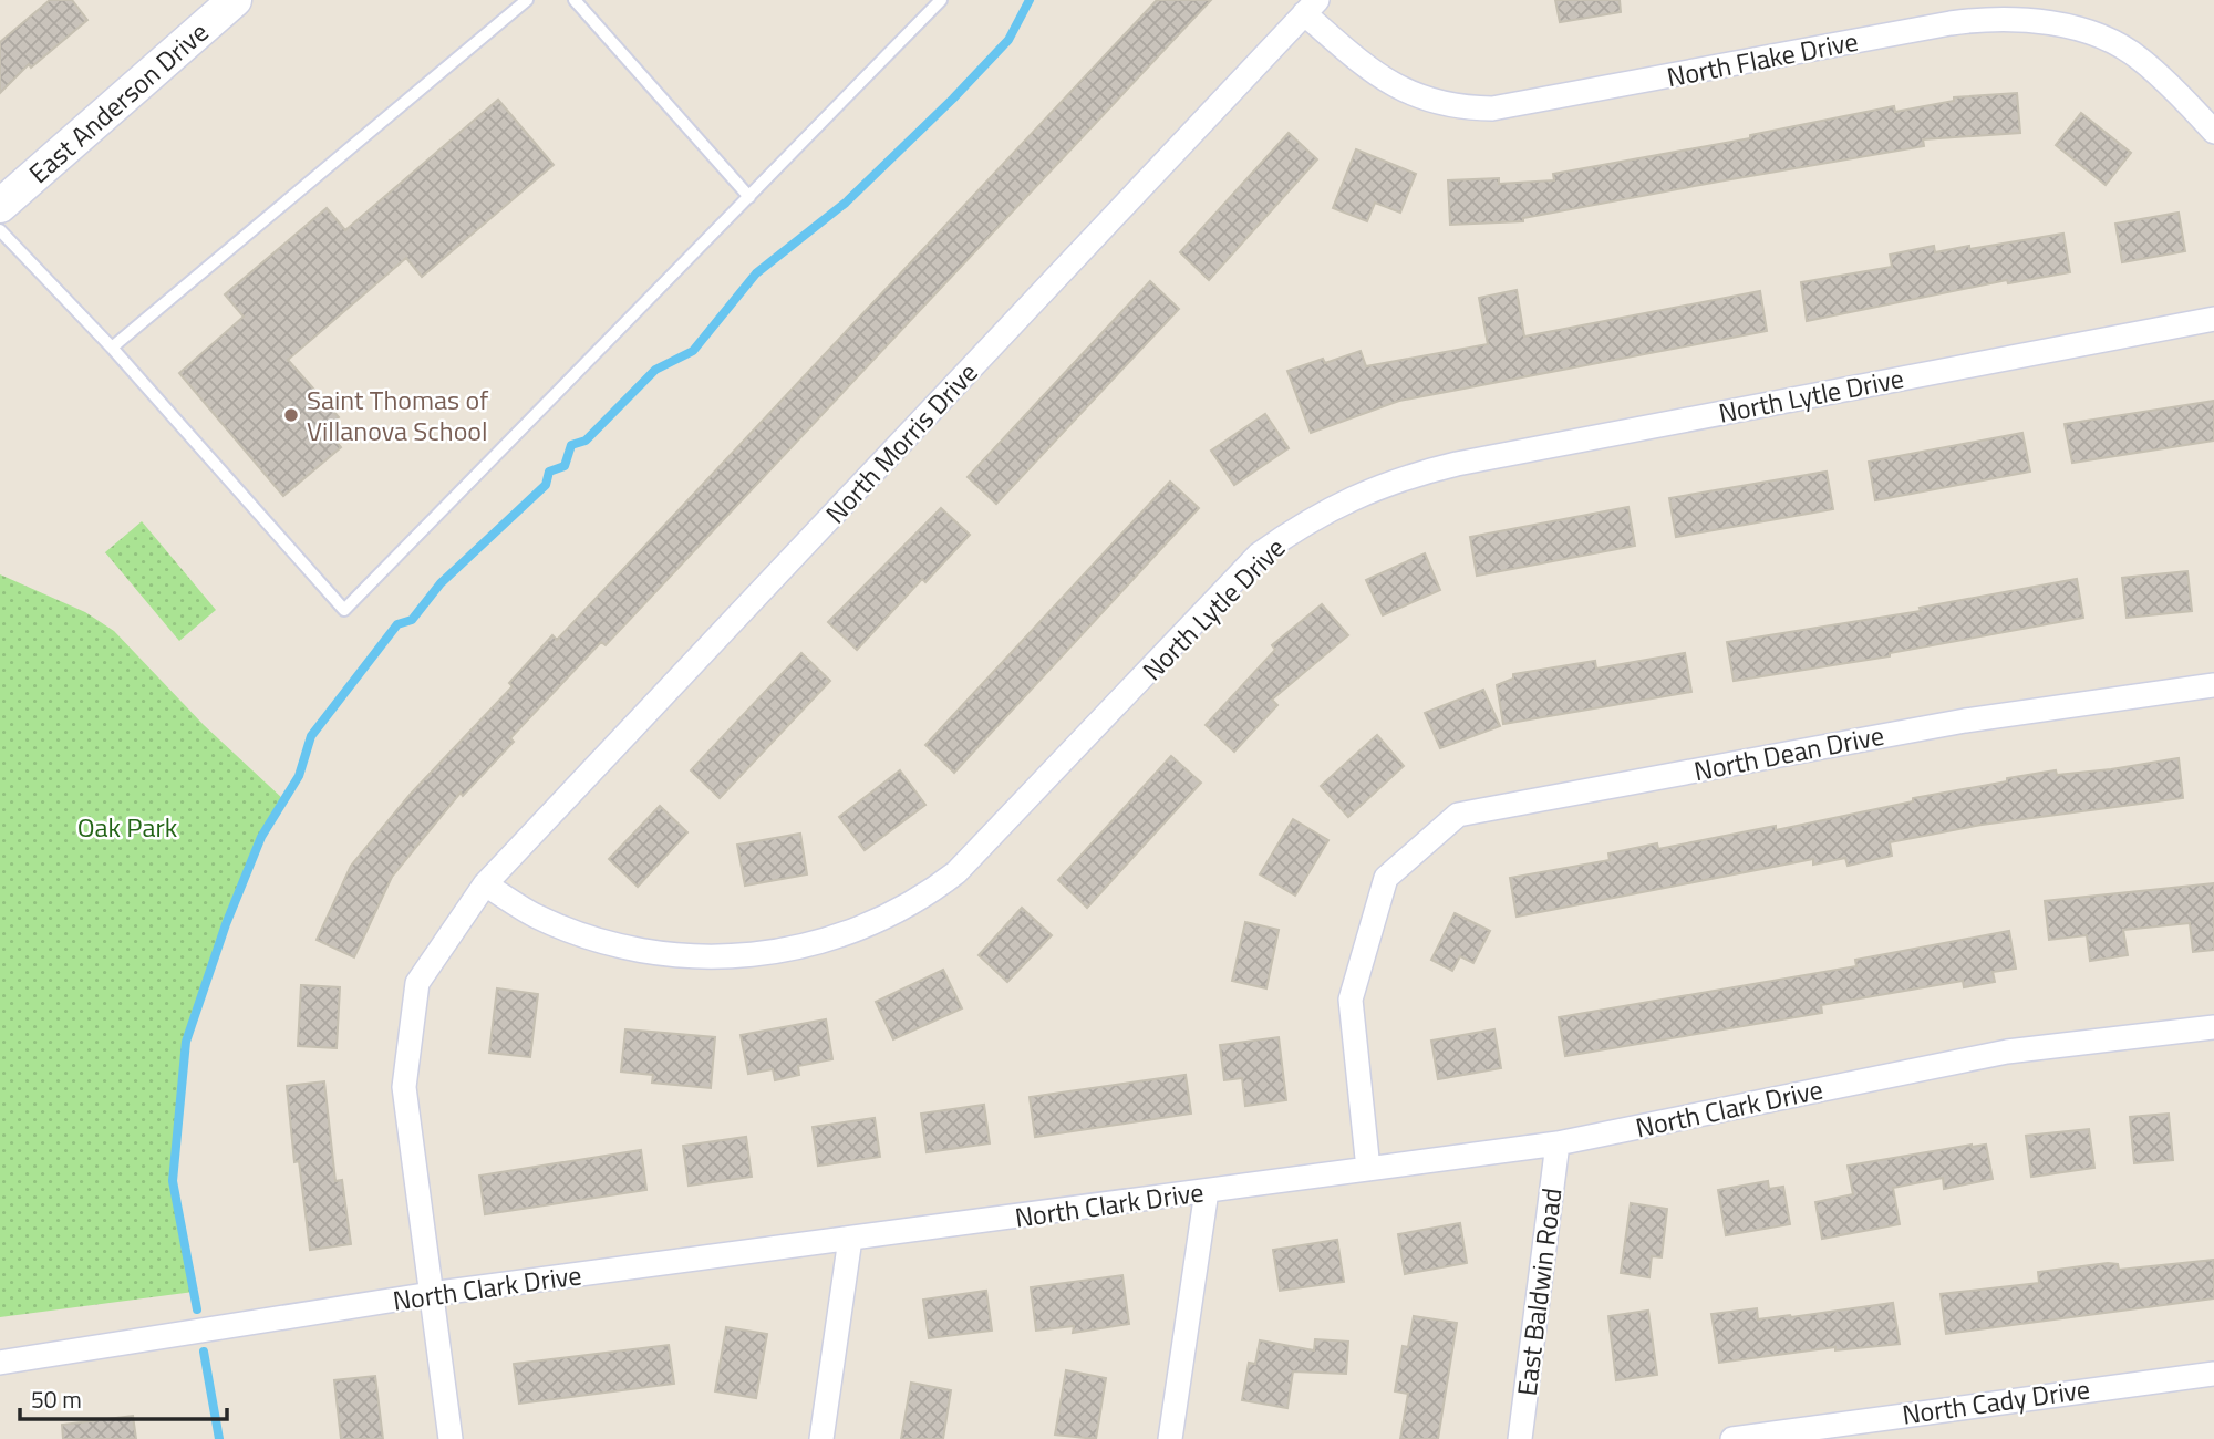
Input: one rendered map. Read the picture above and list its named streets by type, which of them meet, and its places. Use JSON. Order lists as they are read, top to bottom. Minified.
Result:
{"streets":{"street":["North Flake Drive","East Anderson Drive","North Lytle Drive","North Morris Drive","North Dean Drive","North Clark Drive","East Baldwin Road","North Cady Drive"]},"crossings":[["North Flake Drive","North Morris Drive"],["North Lytle Drive","North Morris Drive"],["North Morris Drive","North Clark Drive"],["North Dean Drive","North Clark Drive"],["North Clark Drive","East Baldwin Road"]],"parks":["Oak Park"],"places":["Saint Thomas of Villanova School"],"scale_bar":"50 m"}
